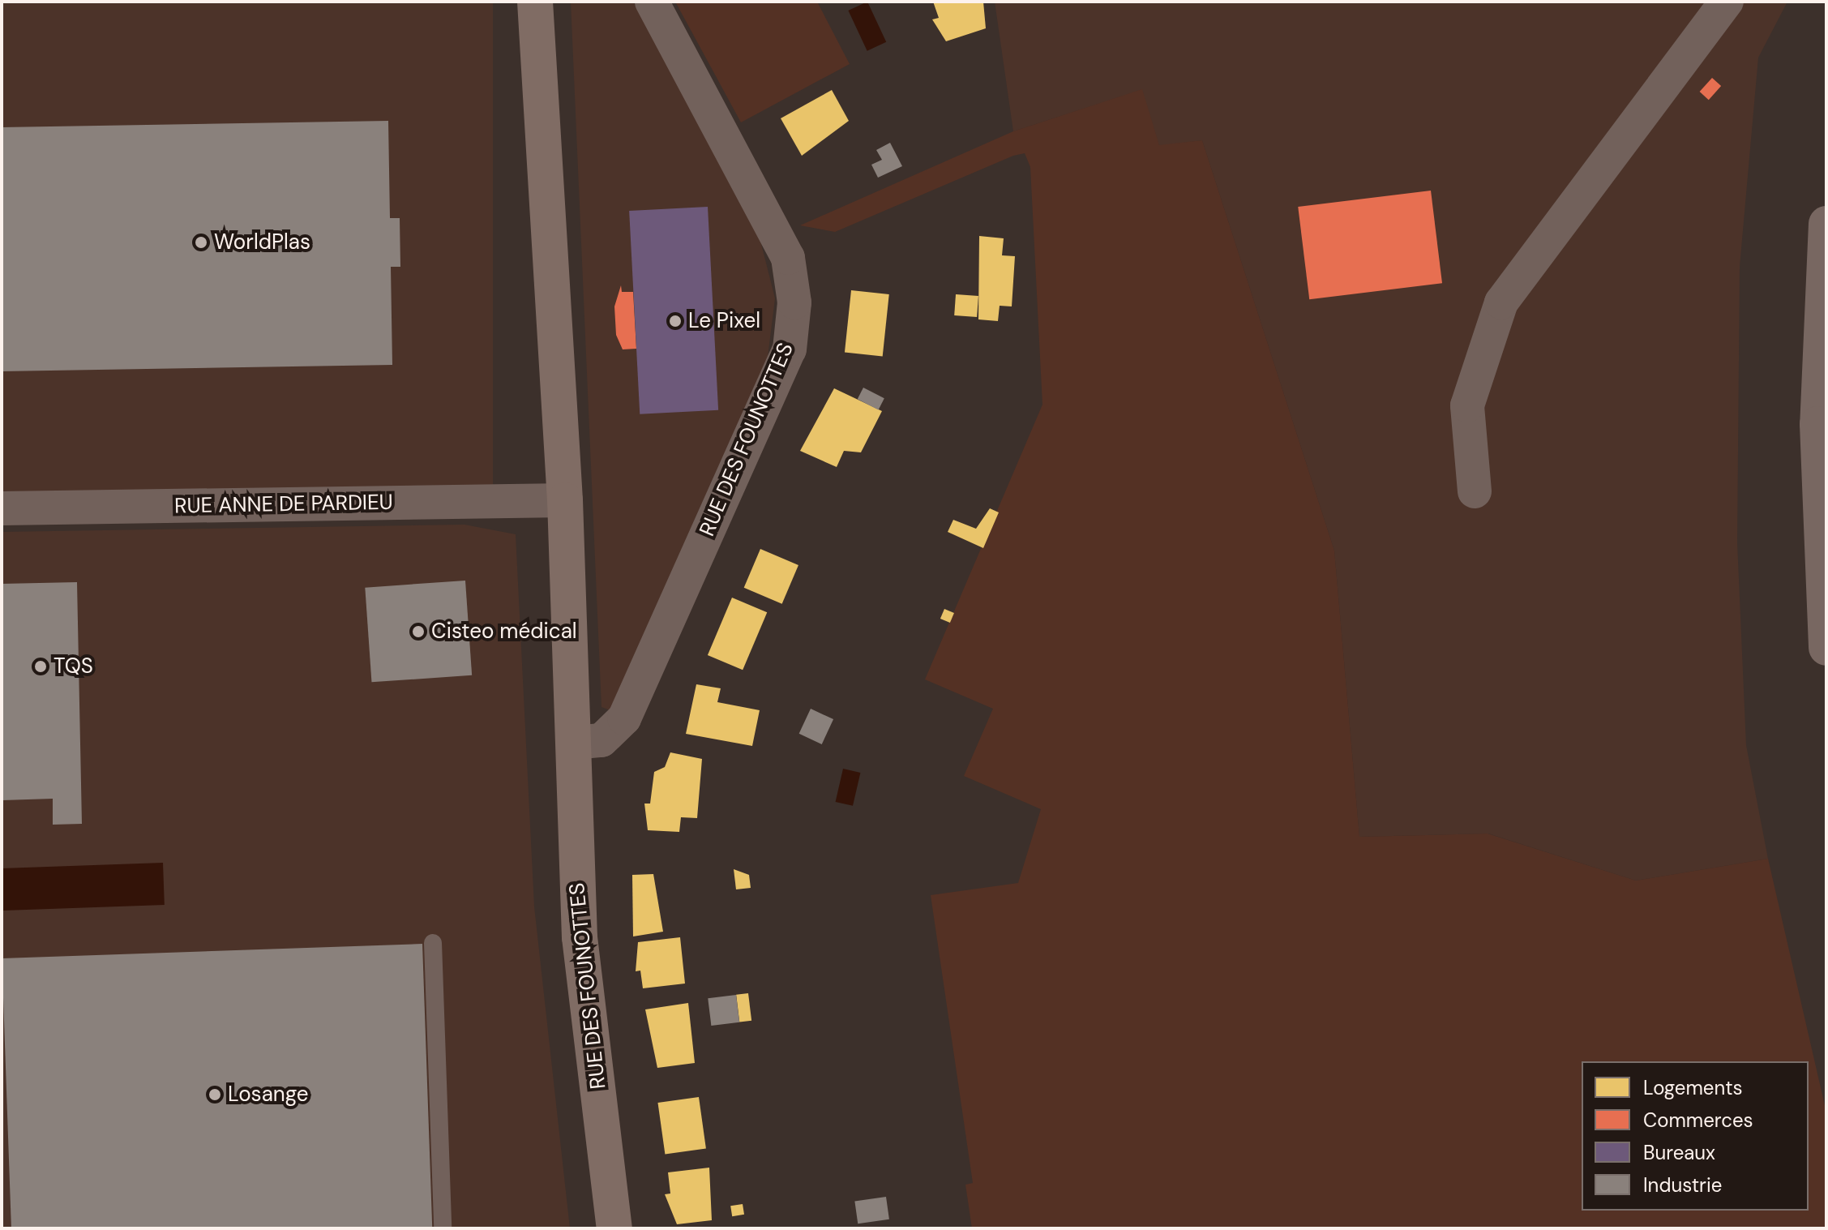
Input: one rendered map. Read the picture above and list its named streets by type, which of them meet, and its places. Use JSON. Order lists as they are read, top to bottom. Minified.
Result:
{"streets":{"street":["RUE DES FOUNOTTES","RUE ANNE DE PARDIEU"]},"crossings":[["RUE DES FOUNOTTES","RUE ANNE DE PARDIEU"]],"places":["WorldPlas","Le Pixel","Cisteo médical","TQS","Losange"],"legend":["Logements","Commerces","Bureaux","Industrie"]}
